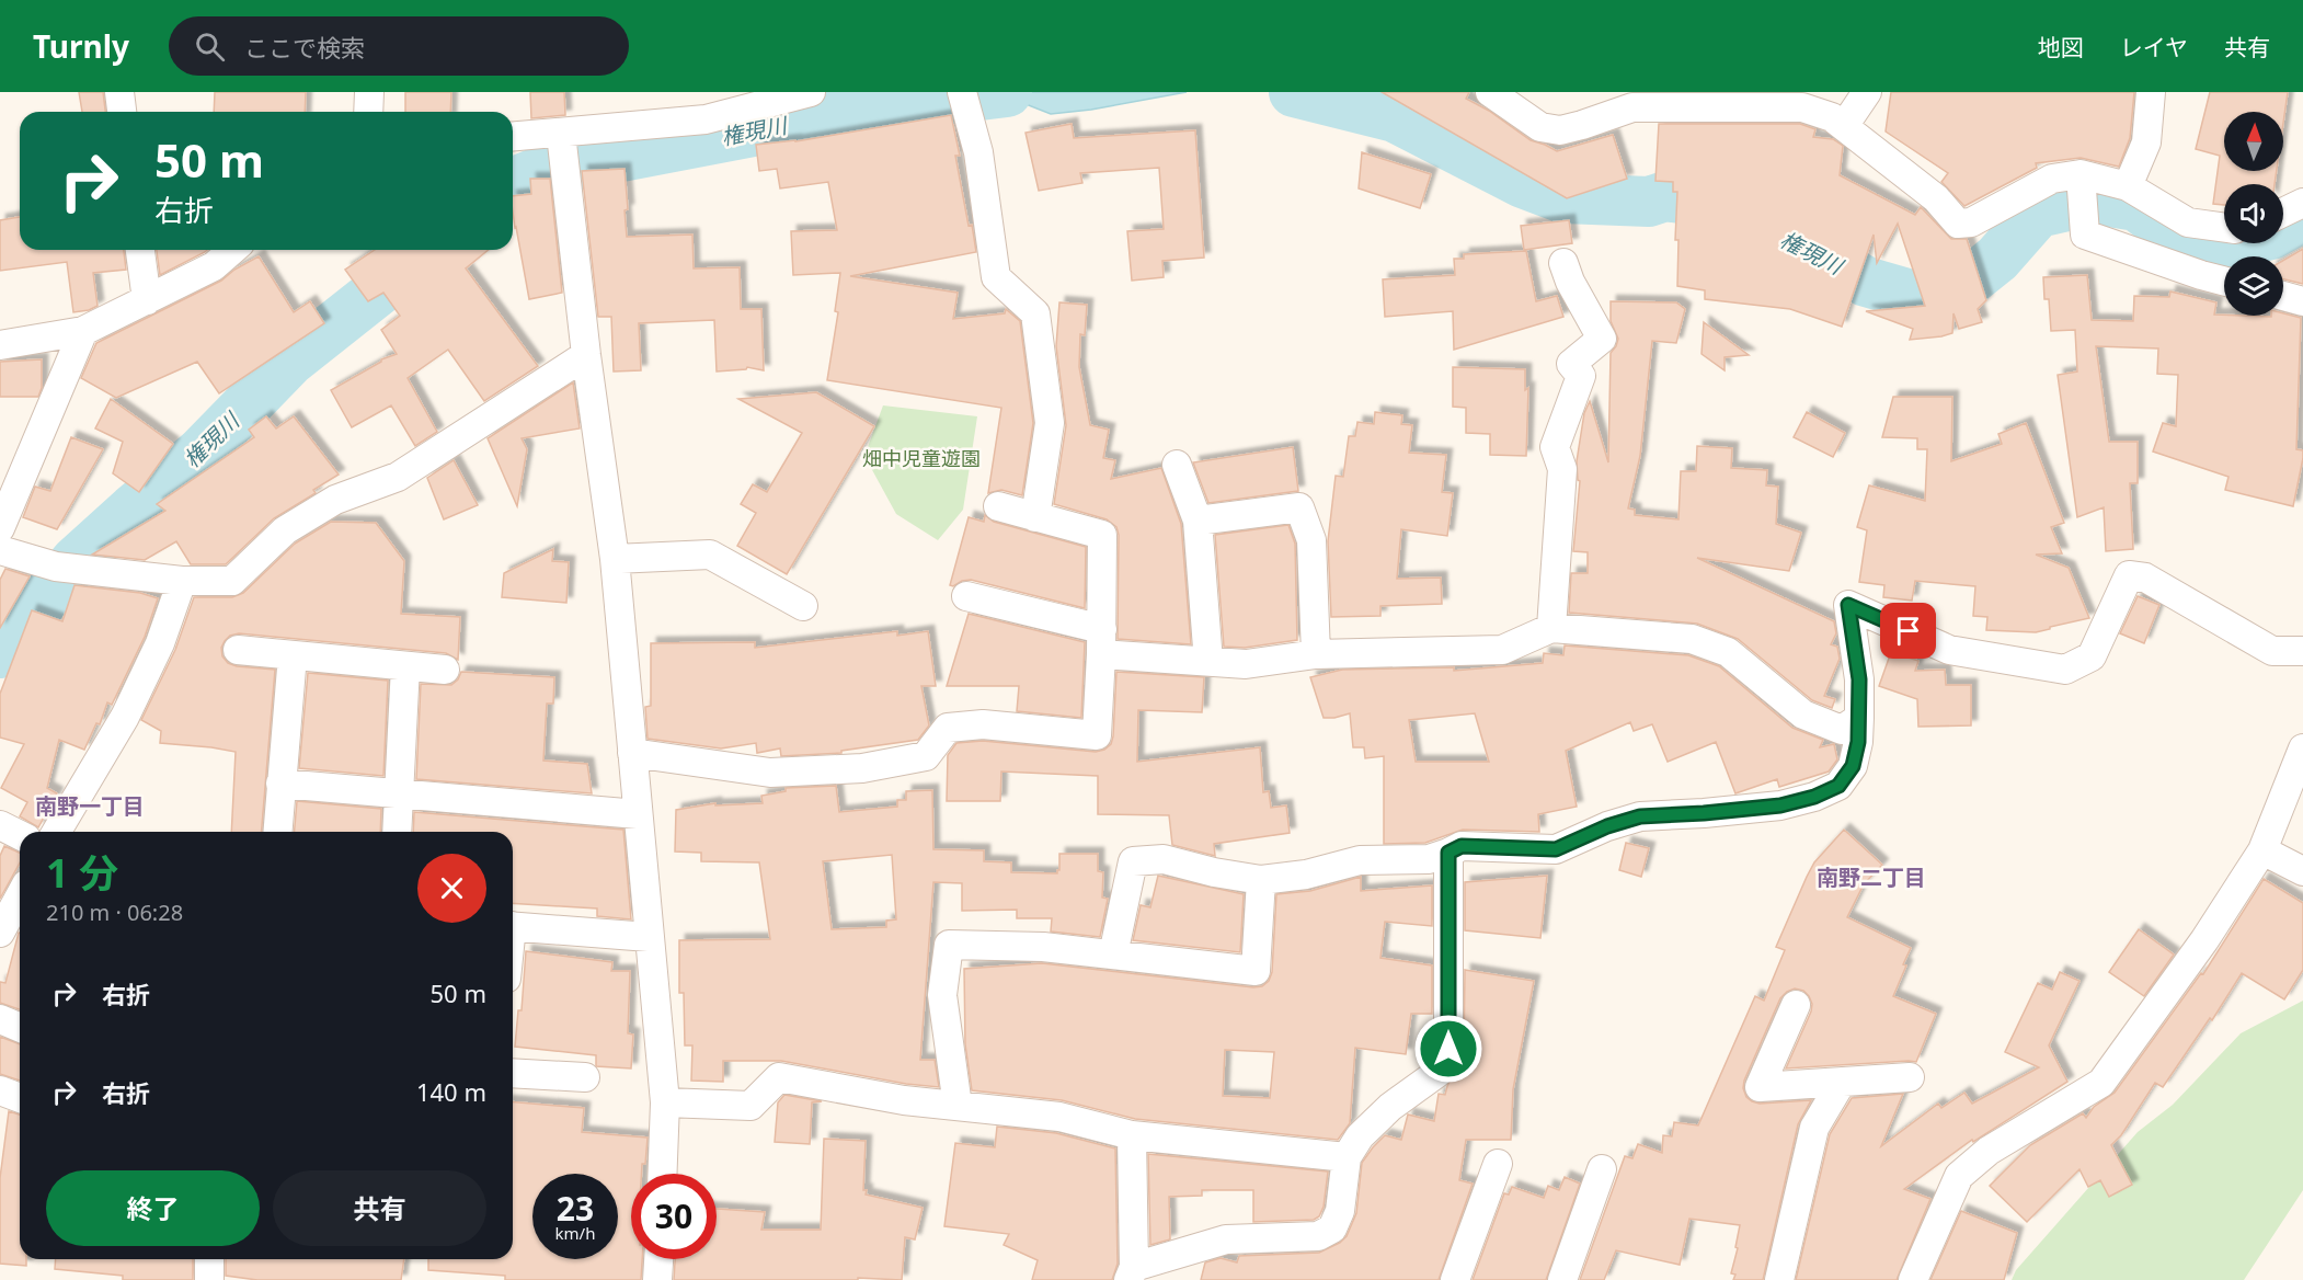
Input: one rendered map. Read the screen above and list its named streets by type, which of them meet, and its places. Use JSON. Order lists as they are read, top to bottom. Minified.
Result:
{"districts":["南野一丁目","南野二丁目"],"water":["権現川"],"parks":["畑中児童遊園"],"north":"top","page":{"header":"Turnly","search":"ここで検索","nav":["地図","レイヤ","共有"],"turn":["50 m","右折"],"heading":["1 分","210 m · 06:28"],"list":[{"name":"右折","value":"50 m"},{"name":"右折","value":"140 m"}],"buttons":["終了","共有"],"speed":"23 km/h","limit":"30"}}
